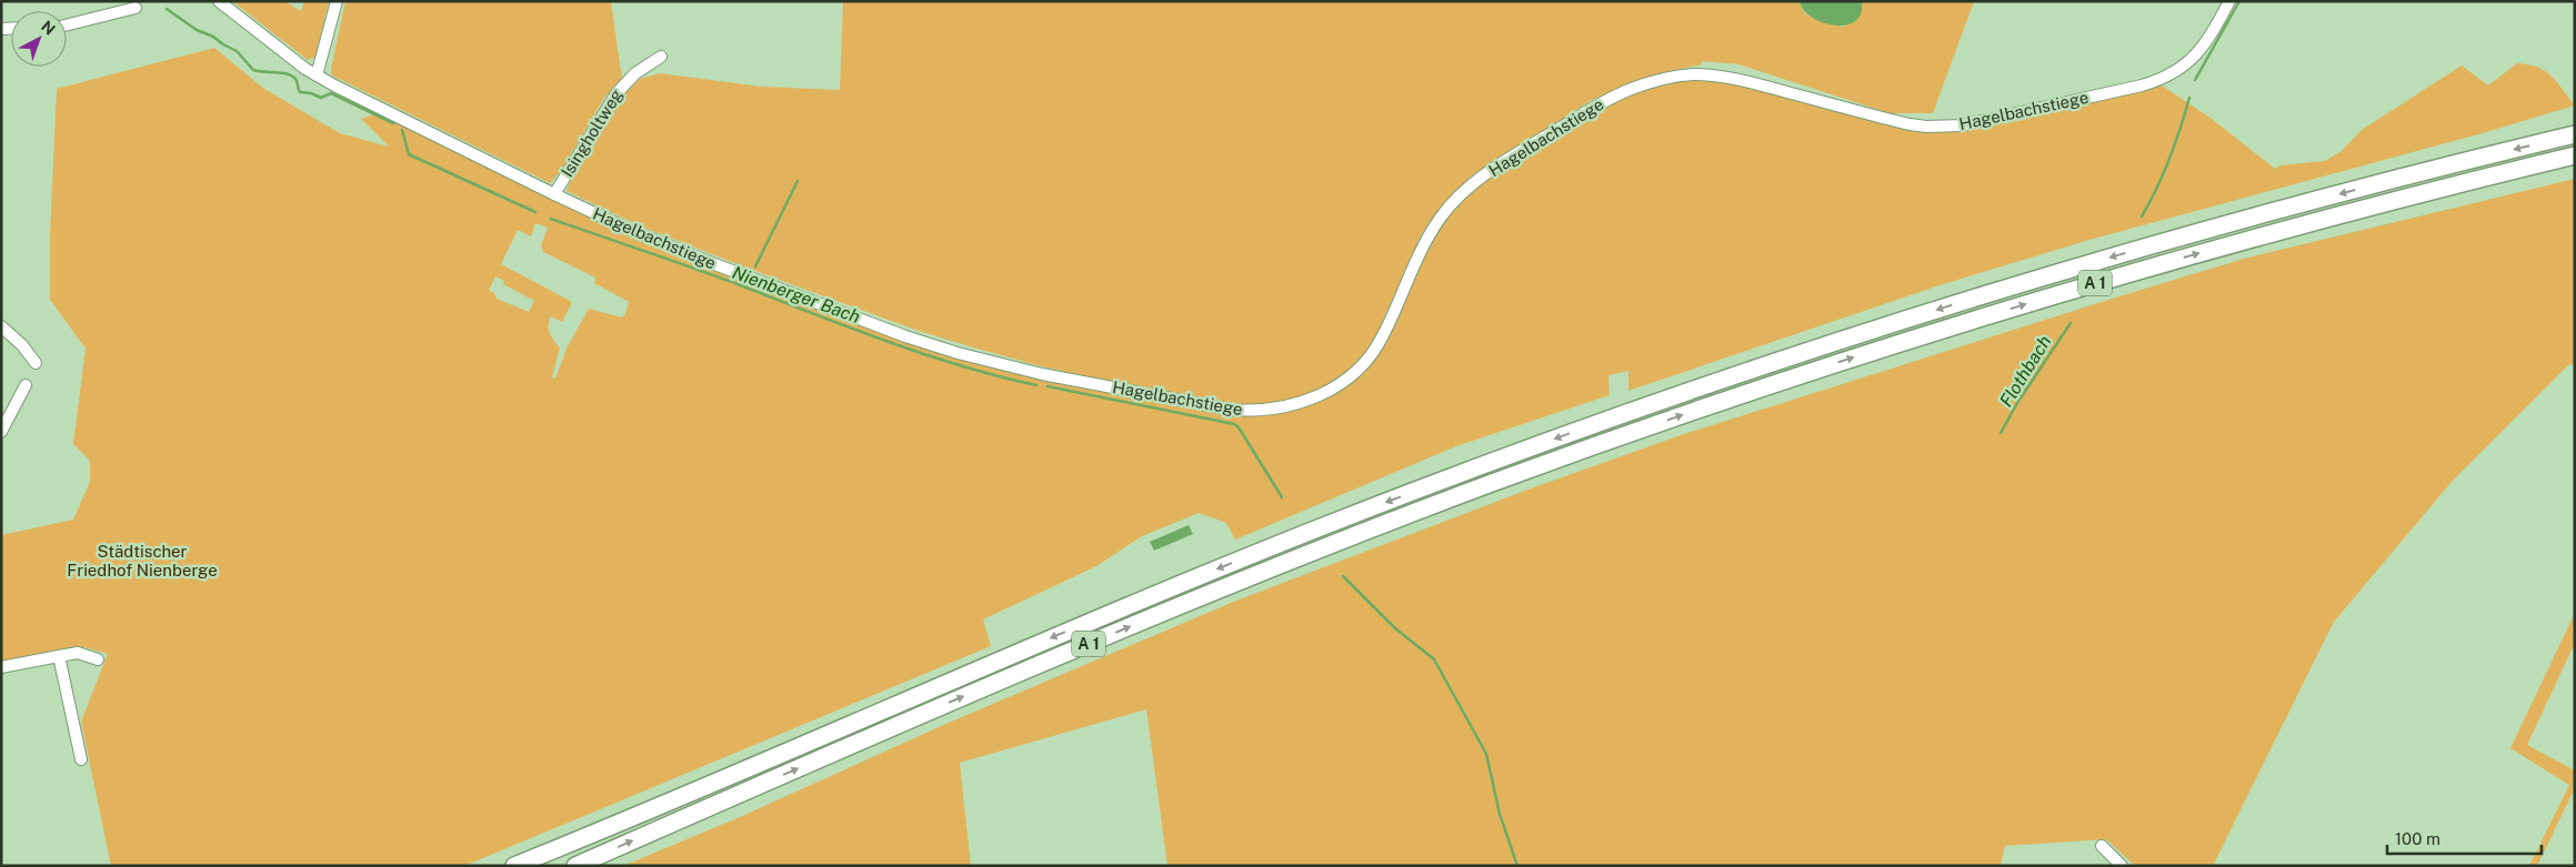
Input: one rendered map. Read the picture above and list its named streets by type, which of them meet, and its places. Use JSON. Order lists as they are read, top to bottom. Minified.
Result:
{"streets":{"highway":["A 1"],"street":["Hagelbachstiege","Isingholtweg"]},"crossings":[["Hagelbachstiege","Isingholtweg"]],"water":["Nienberger Bach","Flothbach"],"parks":["Städtischer Friedhof Nienberge"],"scale_bar":"100 m","north":"top right"}
